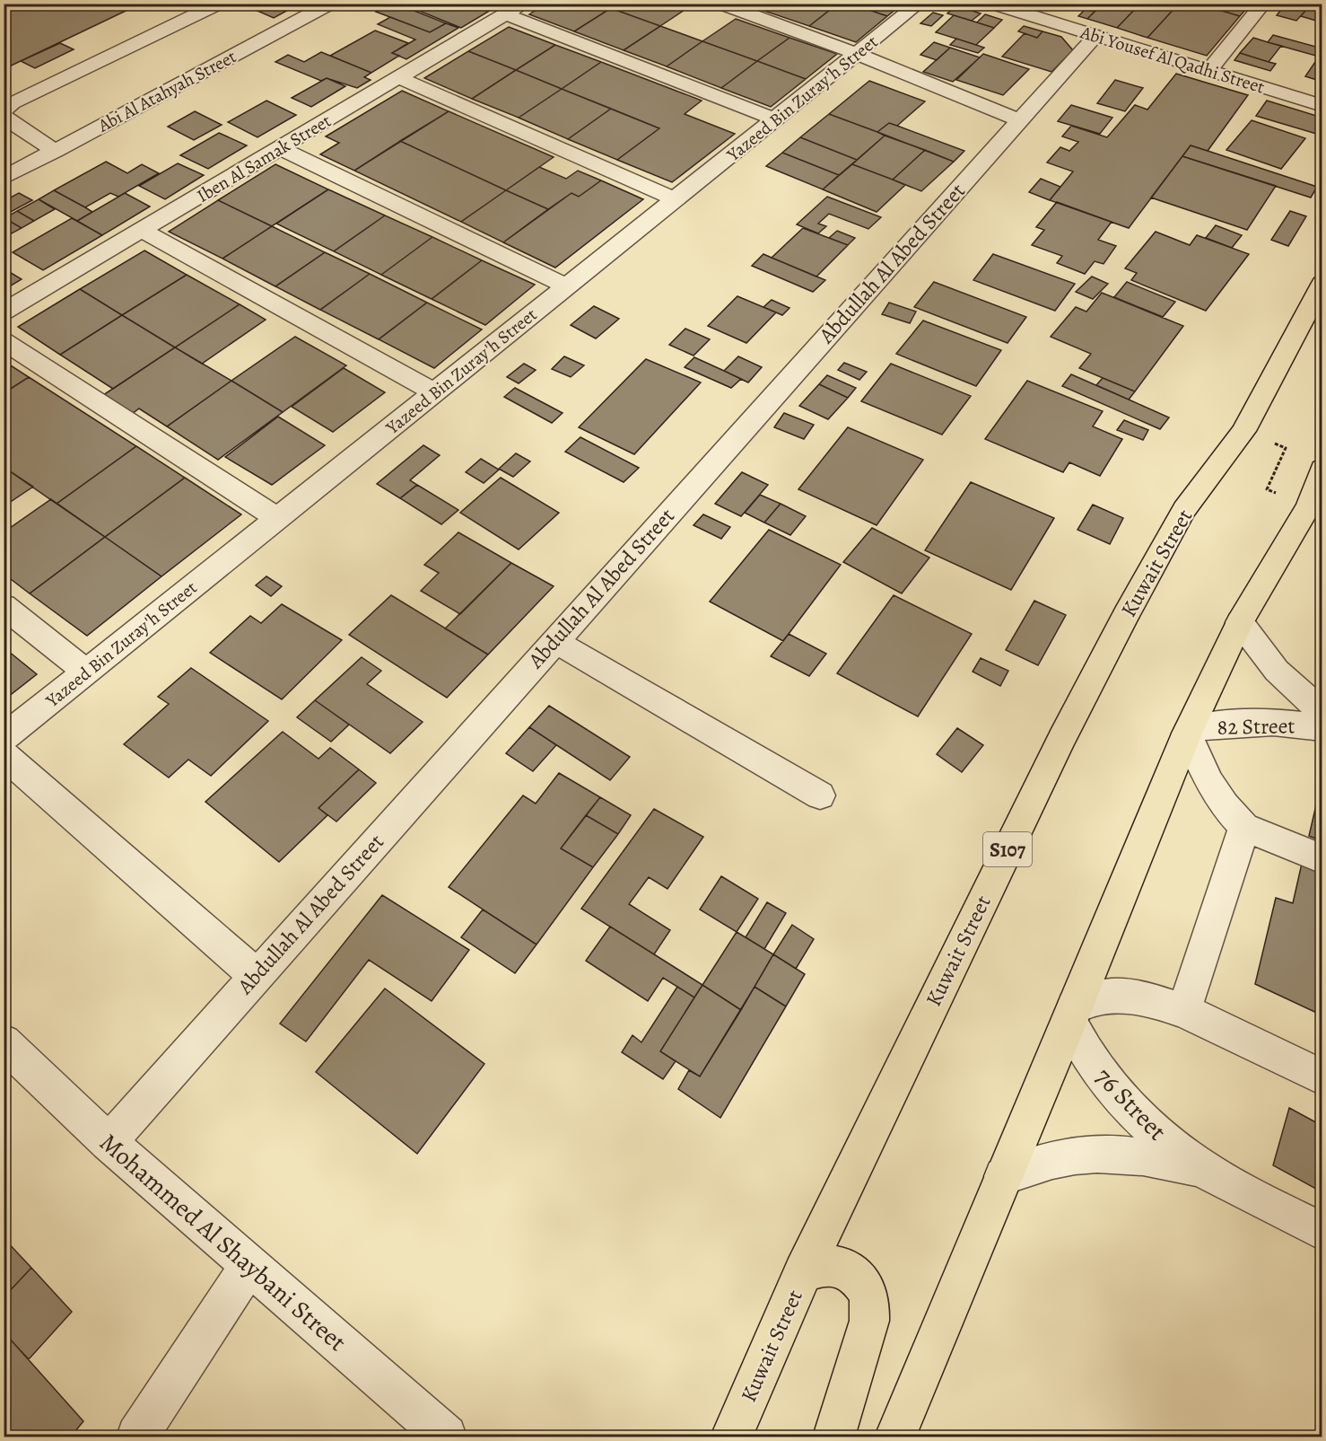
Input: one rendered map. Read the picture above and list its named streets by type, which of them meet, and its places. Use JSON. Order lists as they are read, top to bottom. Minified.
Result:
{"streets":{"main road":["Kuwait Street","S107"],"street":["Abi Yousef Al Qadhi Street","Abi Al Atahyah Street","Yazeed Bin Zuray'h Street","Iben Al Samak Street","Abdullah Al Abed Street","82 Street","76 Street","Mohammed Al Shaybani Street"]},"crossings":[["Abi Yousef Al Qadhi Street","Abdullah Al Abed Street"],["Abdullah Al Abed Street","Mohammed Al Shaybani Street"]]}
